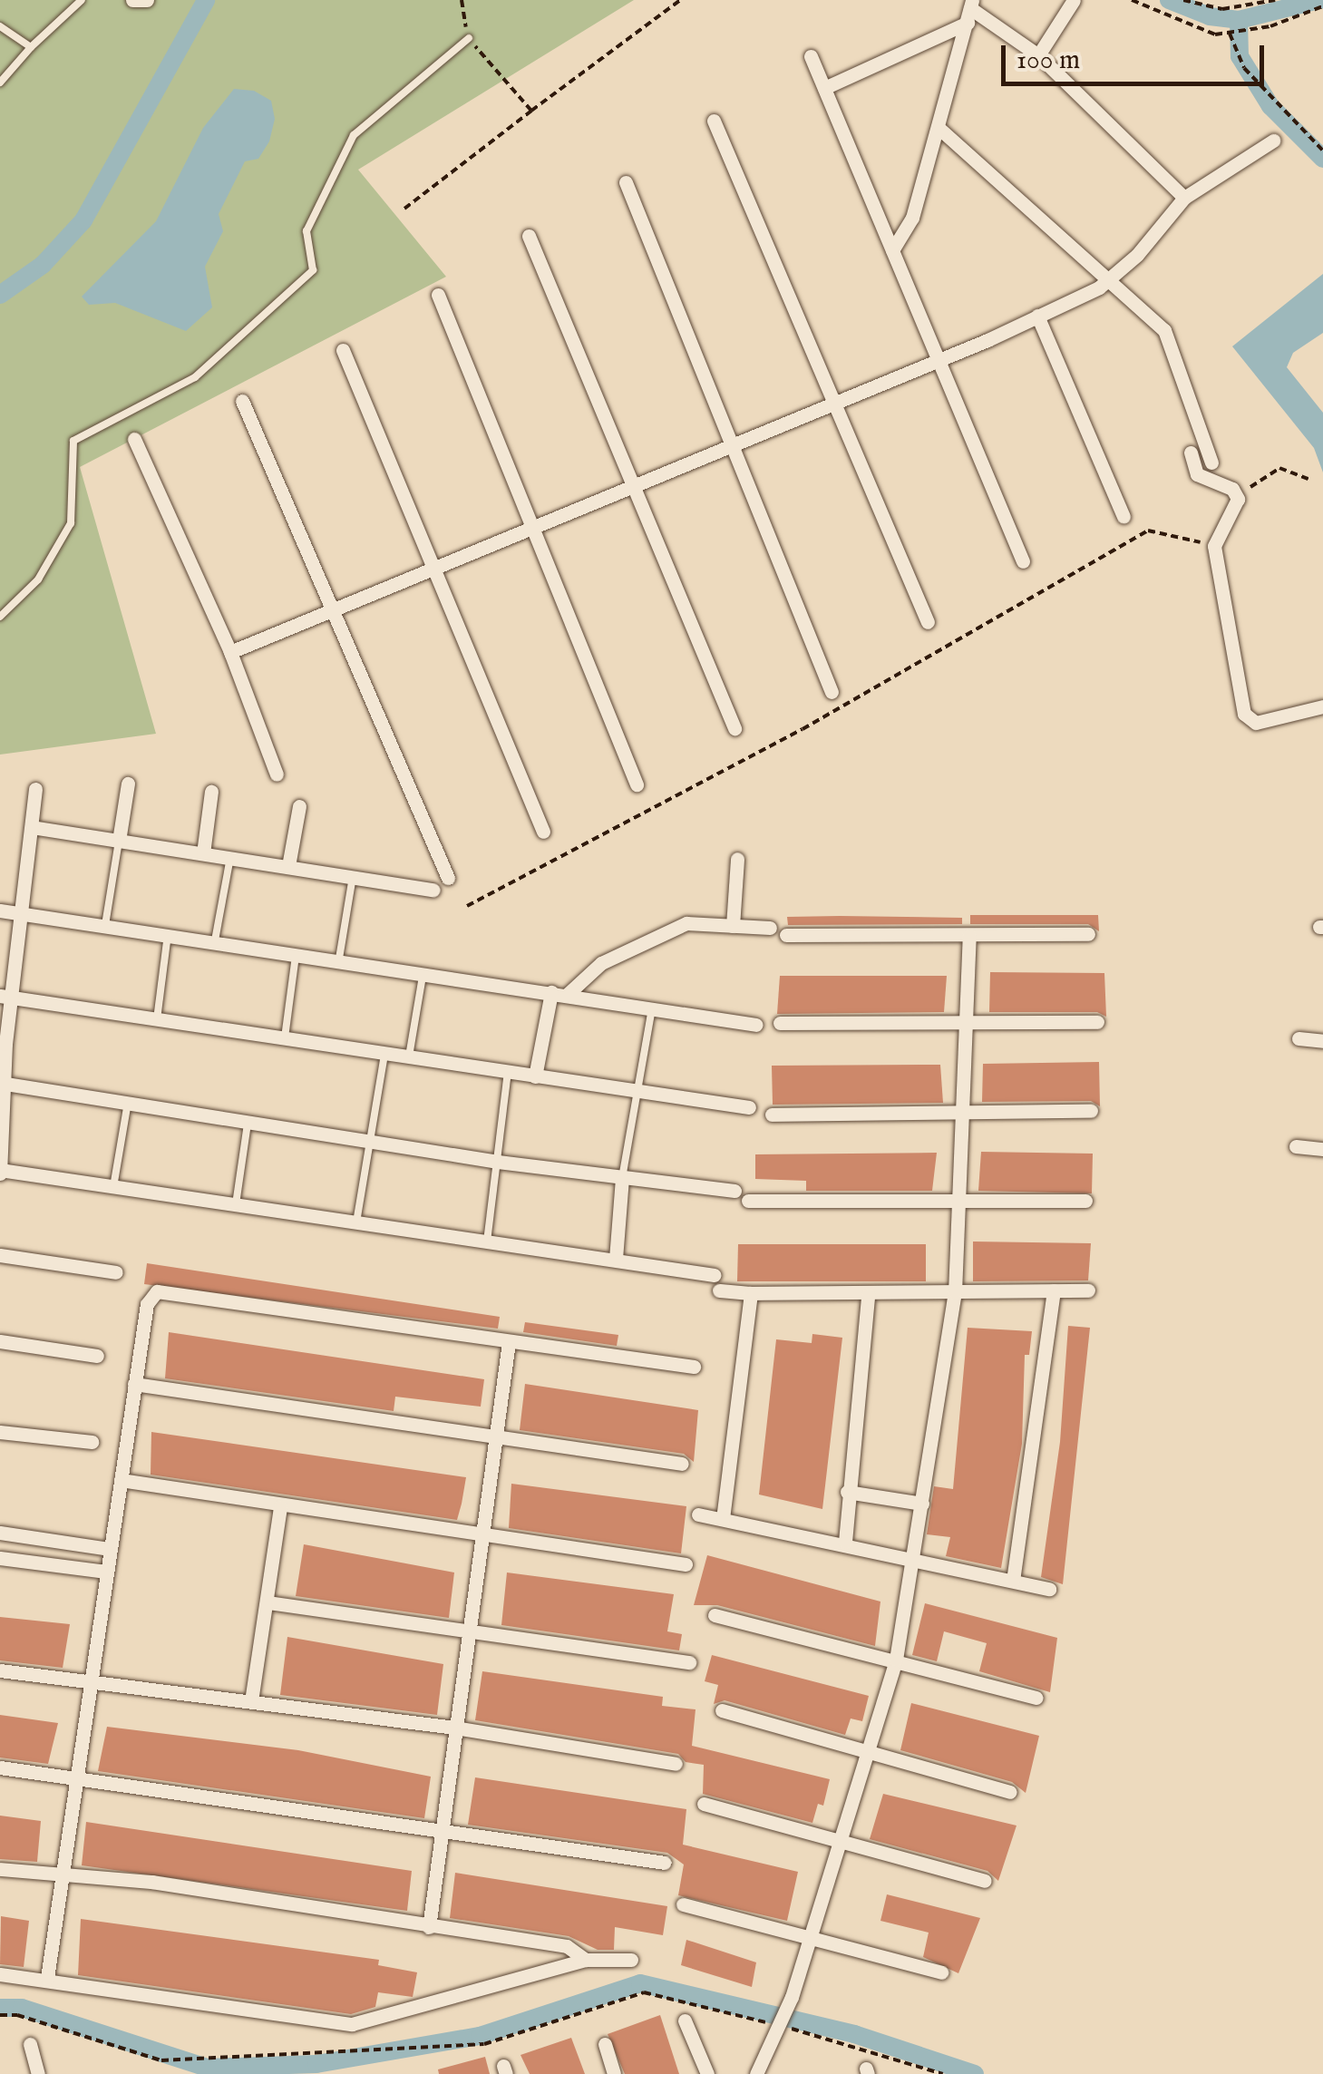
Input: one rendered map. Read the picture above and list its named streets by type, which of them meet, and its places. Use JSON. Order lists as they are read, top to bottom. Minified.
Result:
{"scale_bar":"100 m"}
